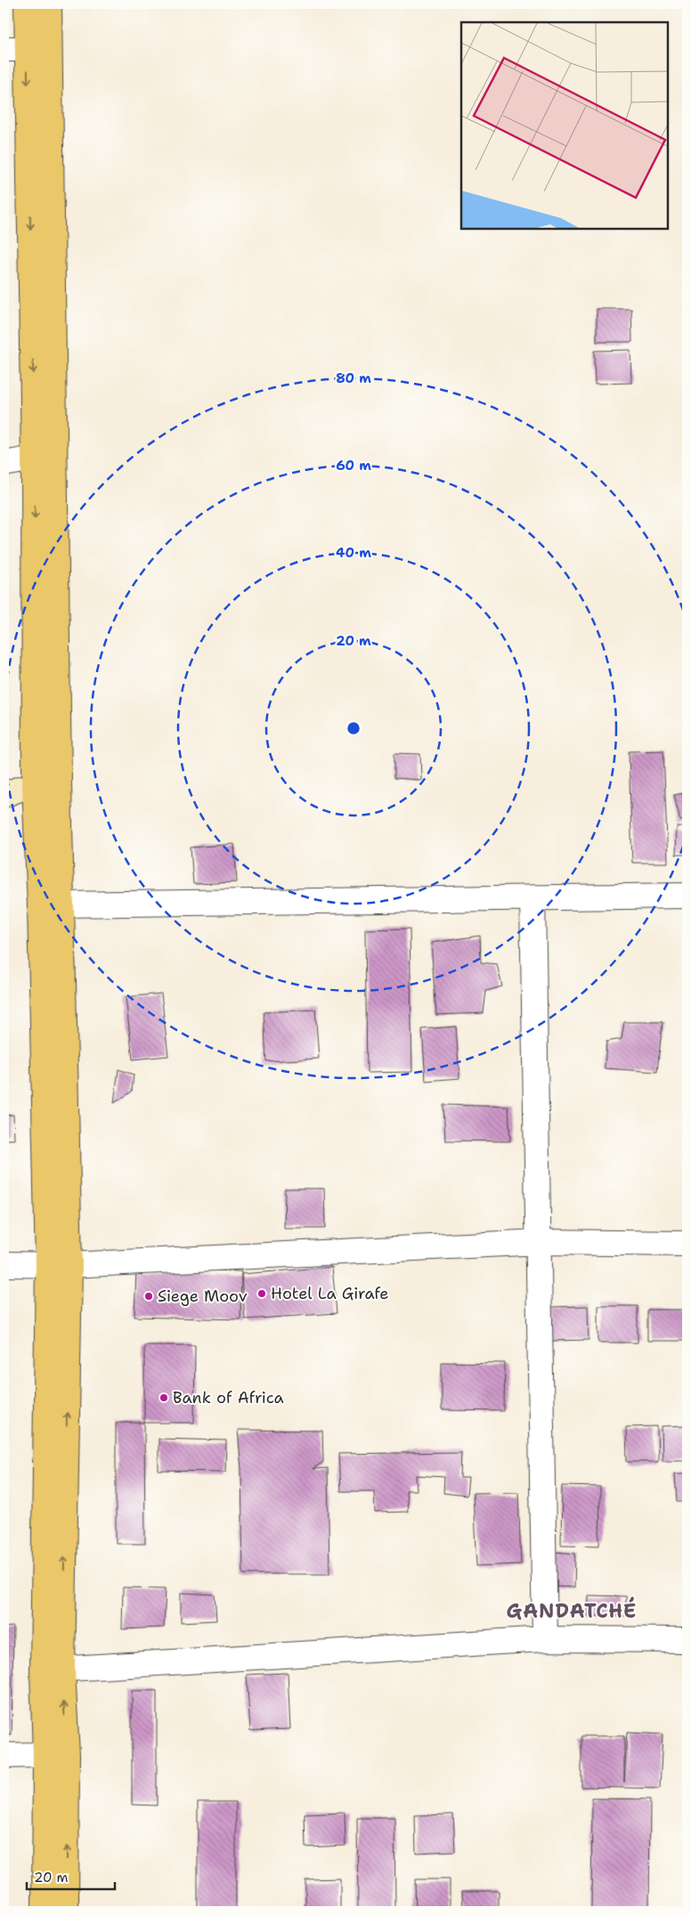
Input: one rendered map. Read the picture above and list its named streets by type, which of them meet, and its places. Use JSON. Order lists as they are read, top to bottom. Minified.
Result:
{"districts":["GANDATCHÉ"],"places":["Hotel La Girafe","Siege Moov","Bank of Africa"],"scale_bar":"20 m","rings":["80 m","60 m","40 m","20 m"]}
